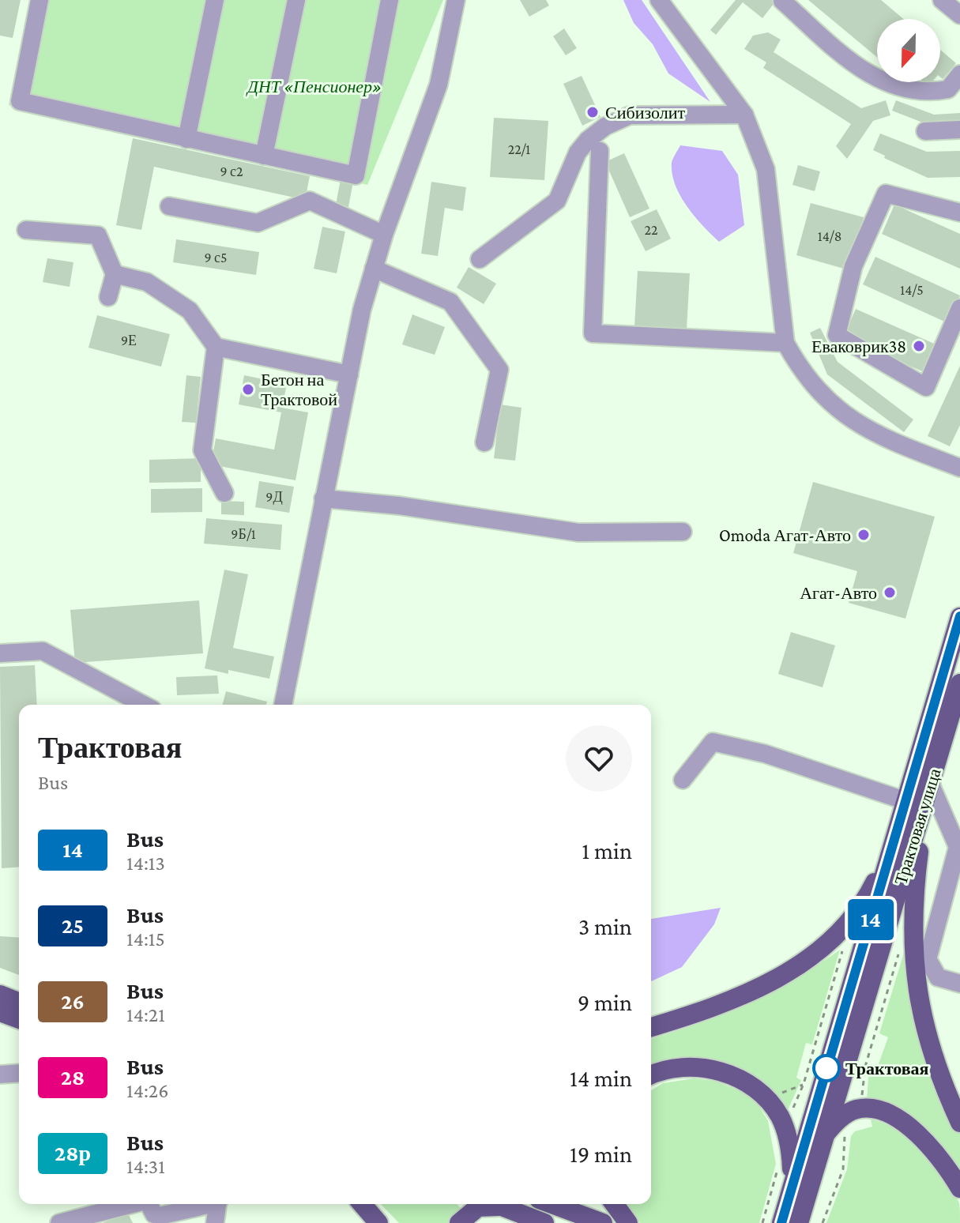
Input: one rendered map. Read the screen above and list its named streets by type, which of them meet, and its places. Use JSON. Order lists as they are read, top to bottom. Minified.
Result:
{"streets":{"main road":["Трактовая улица"]},"parks":["ДНТ «Пенсионер»"],"places":["Сибизолит","Еваковрик38","Бетон на Трактовой","Omoda Агат-Авто","Агат-Авто","Трактовая"],"lines":["bus line 14"],"house_numbers":["22/1","9 с2","22","14/8","9 с5","14/5","9Е","9Д","9Б/1"],"north":"bottom","page":{"on_map":"14","heading":["Трактовая","Bus"],"list":[{"mark":"14","name":"Bus","note":"14:13","value":"1 min"},{"mark":"25","name":"Bus","note":"14:15","value":"3 min"},{"mark":"26","name":"Bus","note":"14:21","value":"9 min"},{"mark":"28","name":"Bus","note":"14:26","value":"14 min"},{"mark":"28р","name":"Bus","note":"14:31","value":"19 min"}]}}
